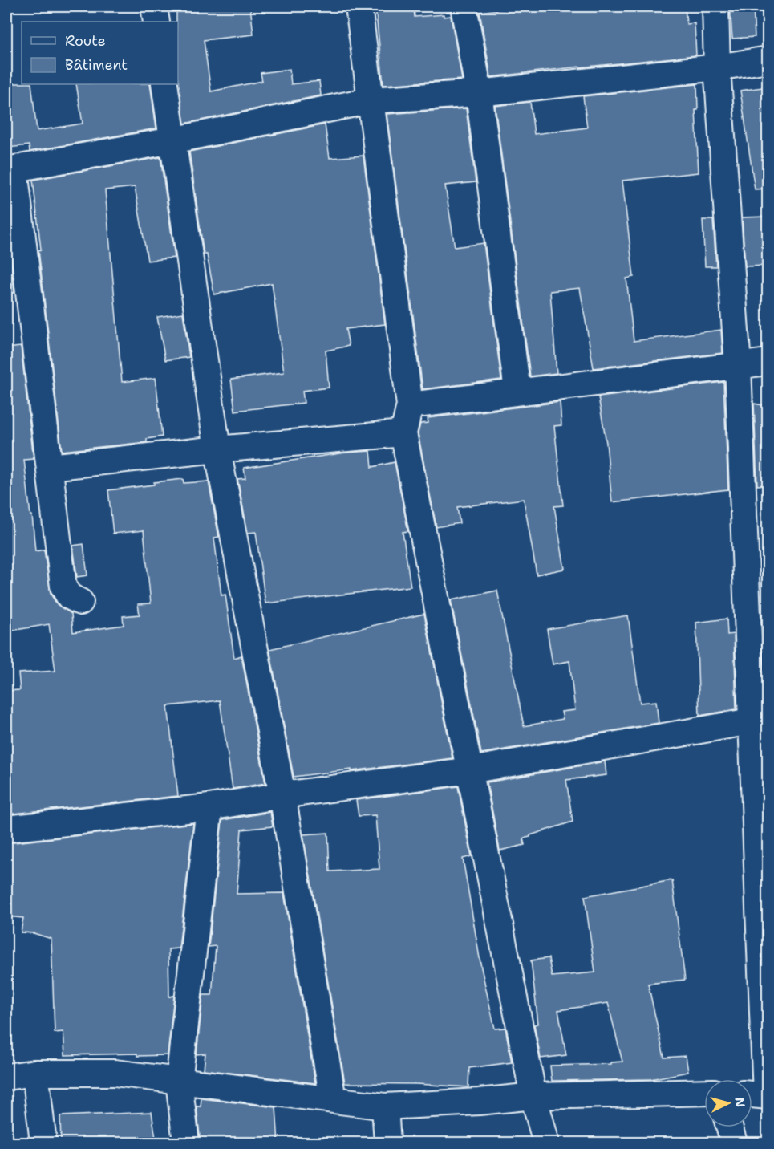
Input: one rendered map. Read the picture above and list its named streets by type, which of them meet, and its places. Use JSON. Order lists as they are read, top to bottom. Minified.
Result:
{"legend":["Route","Bâtiment"],"north":"right"}
